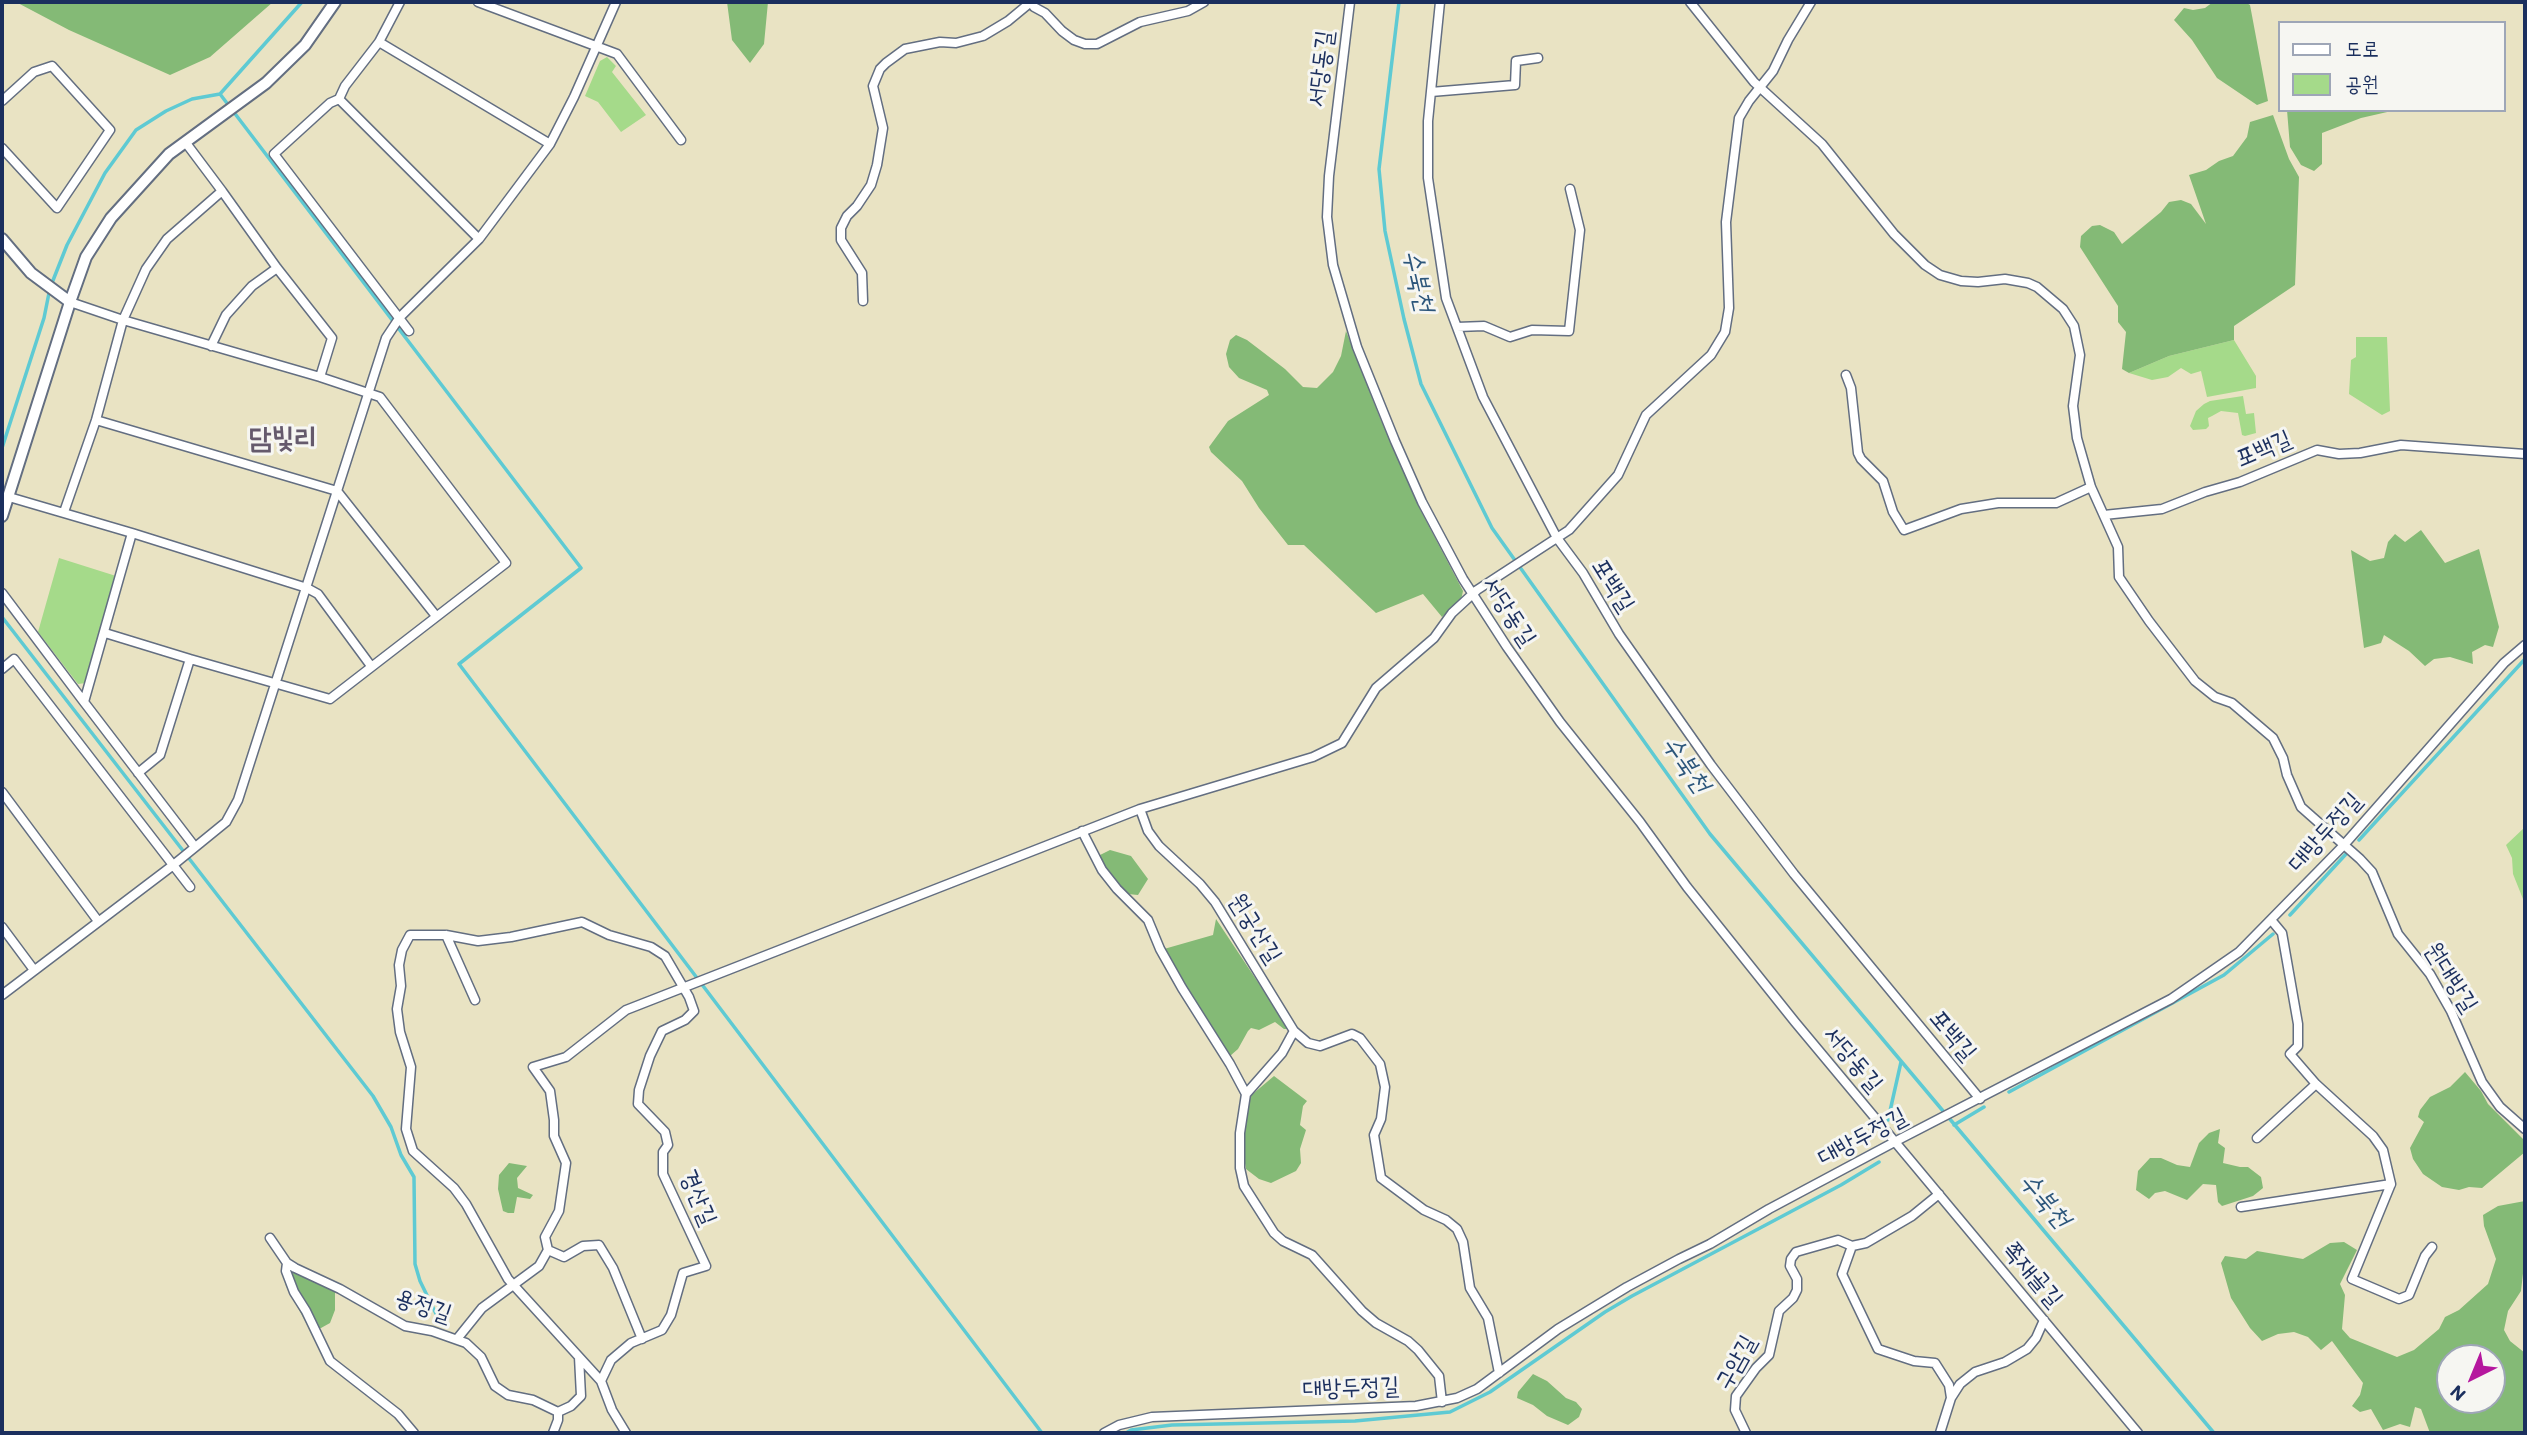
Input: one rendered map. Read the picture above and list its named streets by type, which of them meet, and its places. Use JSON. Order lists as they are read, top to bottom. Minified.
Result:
{"streets":{"street":["서당동길","포백길","대방두정길","원궁산길","원대방길","경산길","쪽재골길","용정길","구암길"]},"crossings":[["서당동길","대방두정길"],["서당동길","쪽재골길"],["포백길","대방두정길"],["대방두정길","원대방길"],["대방두정길","쪽재골길"],["쪽재골길","구암길"]],"districts":["담빛리"],"water":["수북천"],"legend":["도로","공원"],"north":"bottom left"}
